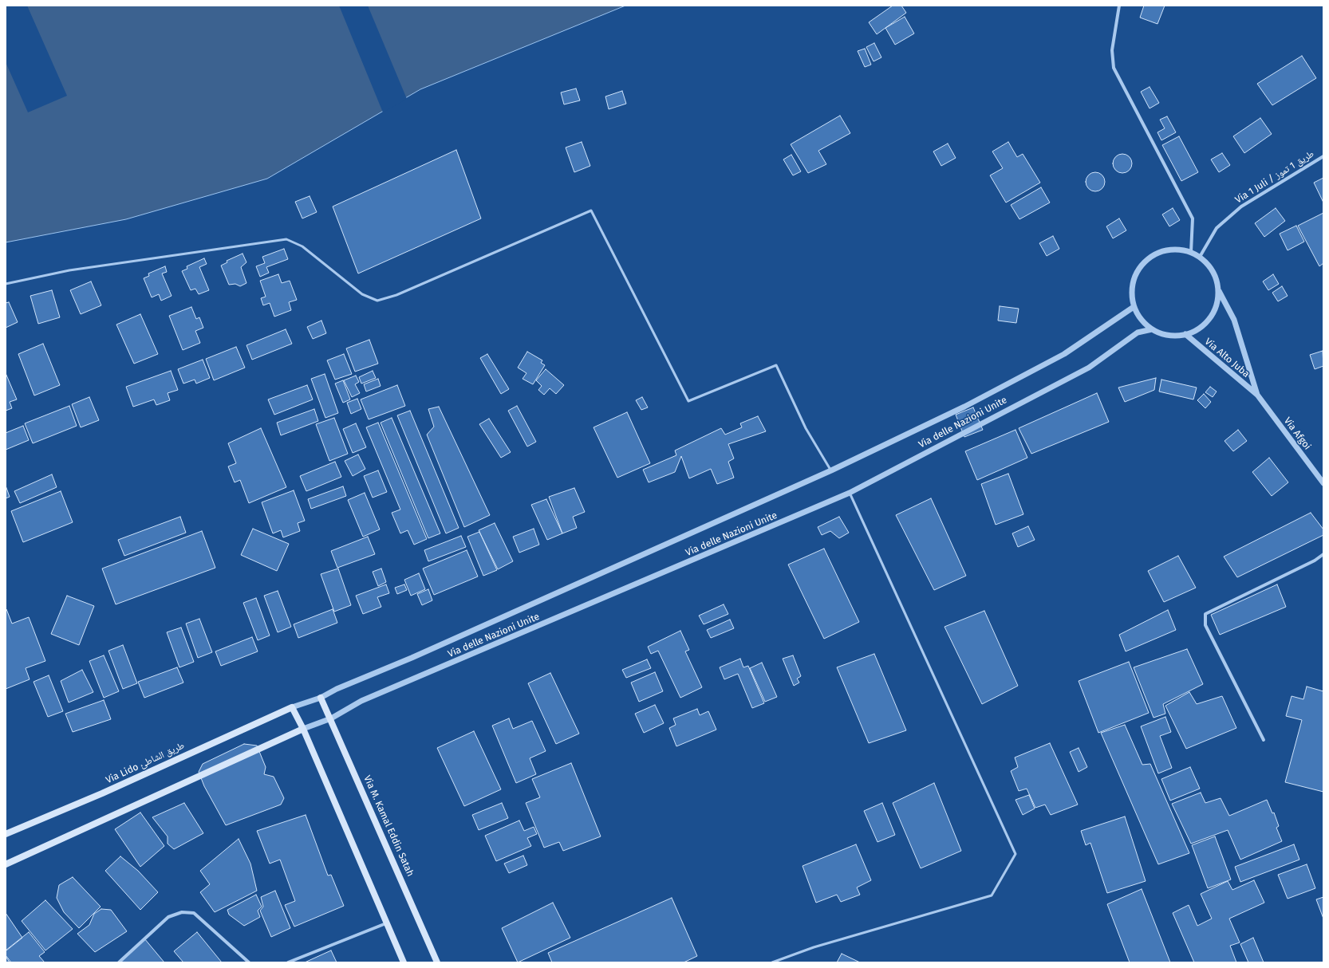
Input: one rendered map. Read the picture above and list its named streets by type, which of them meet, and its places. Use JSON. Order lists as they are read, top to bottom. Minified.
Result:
{"streets":{"main road":["Via Lido طريق الشاطئ","Via M. Kamal Eddin Satah"],"street":["Via 1 Juli / طريق 1 تموز","Via Alto Juba","Via delle Nazioni Unite","Via Afgoi"]},"crossings":[["Via 1 Juli / طريق 1 تموز","Via Alto Juba"],["Via 1 Juli / طريق 1 تموز","Via delle Nazioni Unite"],["Via Alto Juba","Via delle Nazioni Unite"],["Via Alto Juba","Via Afgoi"],["Via delle Nazioni Unite","Via Lido طريق الشاطئ"],["Via delle Nazioni Unite","Via M. Kamal Eddin Satah"]]}
